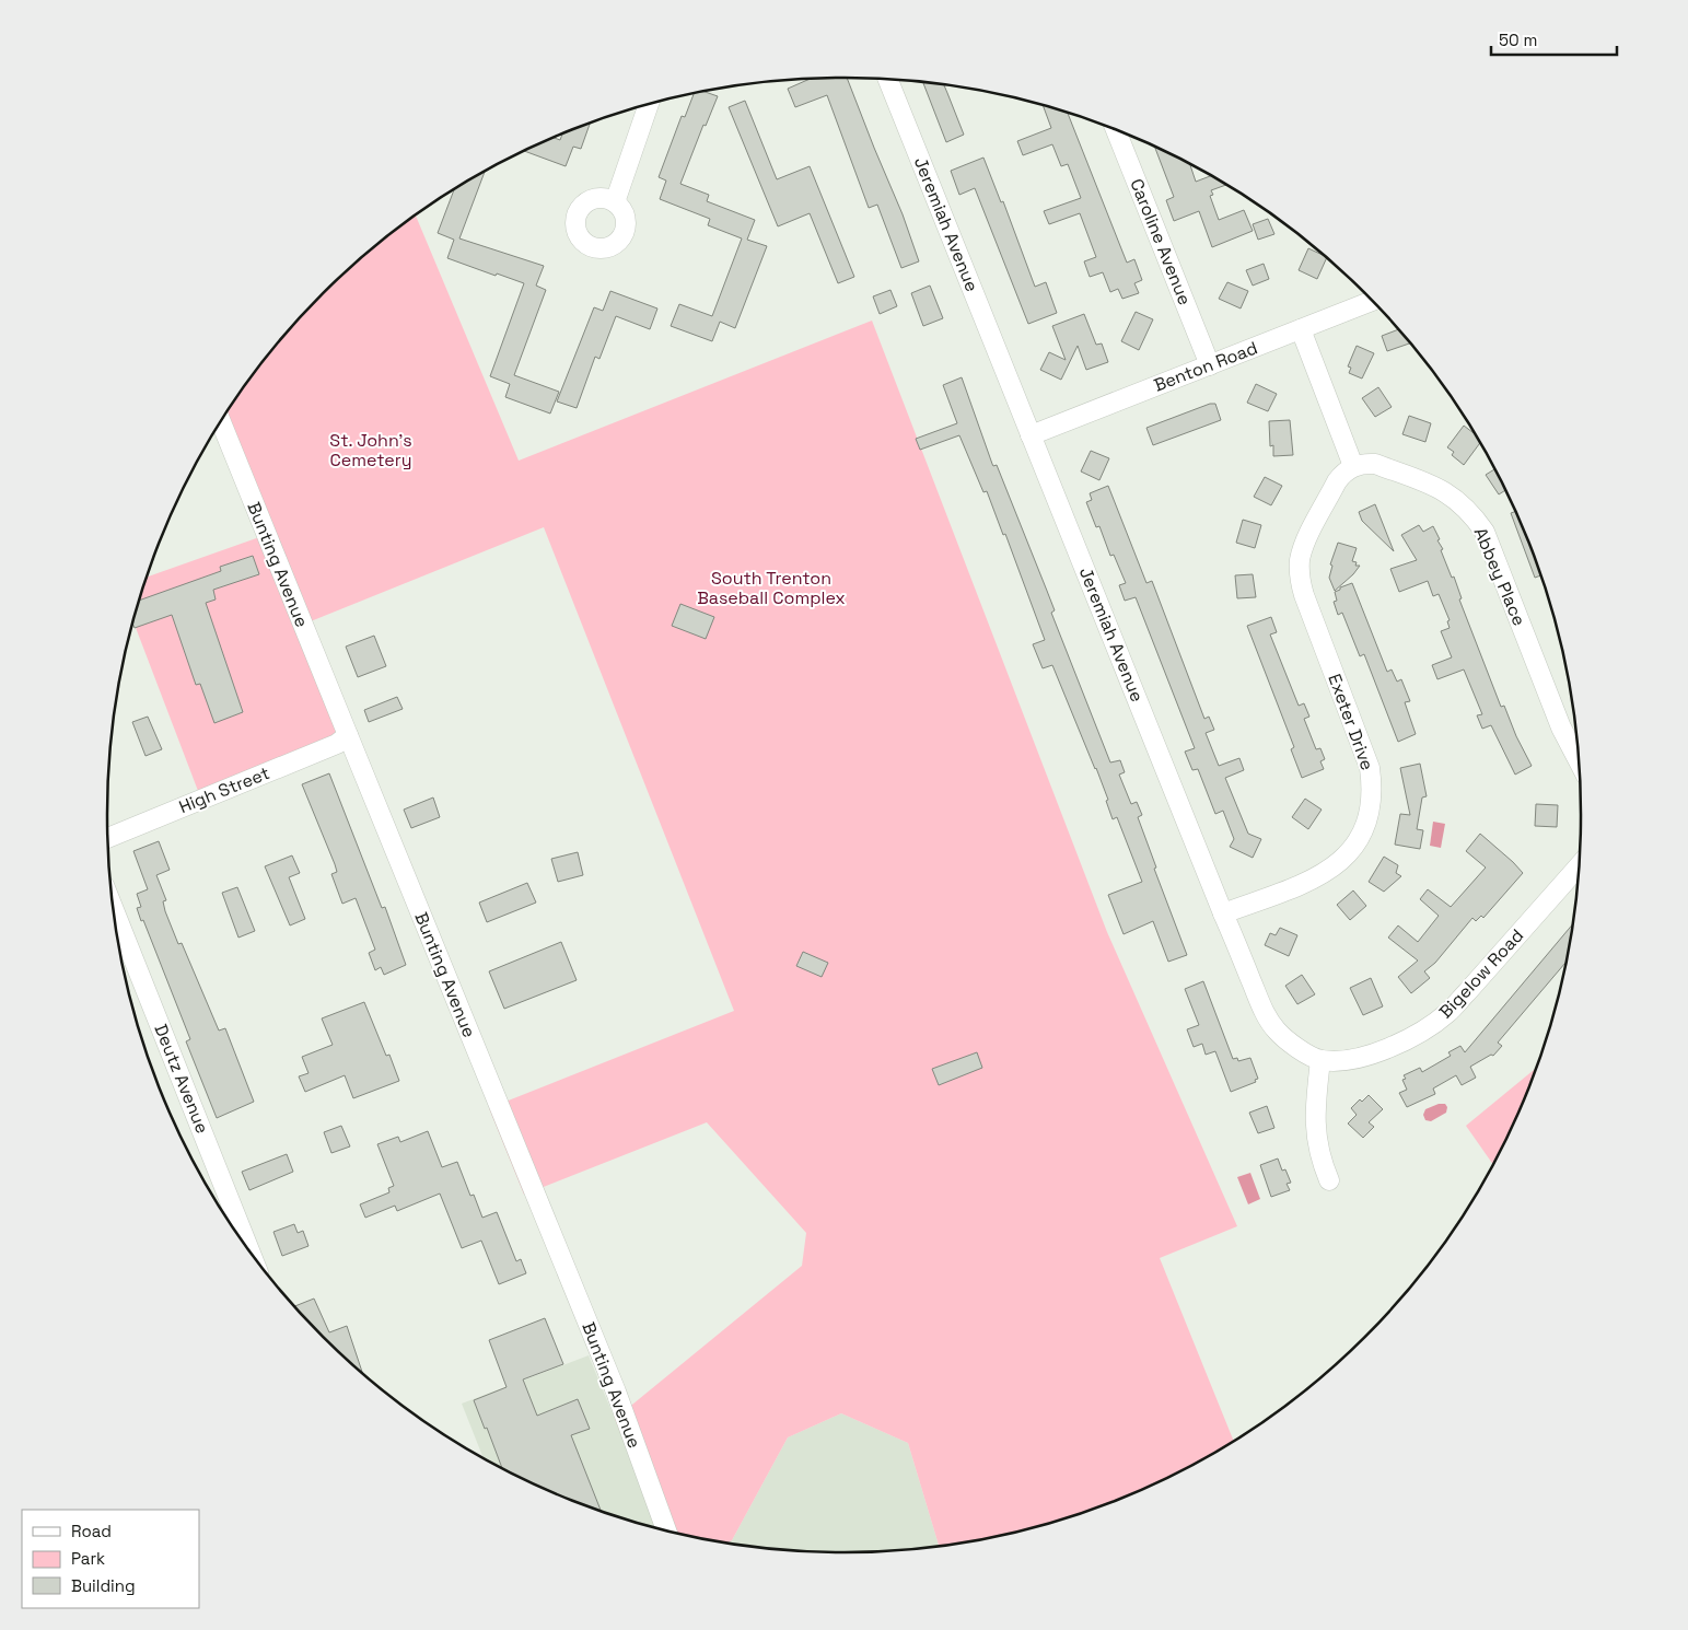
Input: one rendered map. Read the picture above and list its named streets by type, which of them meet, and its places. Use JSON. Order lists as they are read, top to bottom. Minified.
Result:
{"streets":{"street":["Jeremiah Avenue","Caroline Avenue","Benton Road","Bunting Avenue","Abbey Place","Exeter Drive","High Street","Bigelow Road","Deutz Avenue"]},"crossings":[["Jeremiah Avenue","Benton Road"],["Jeremiah Avenue","Exeter Drive"],["Jeremiah Avenue","Bigelow Road"],["Caroline Avenue","Benton Road"],["Bunting Avenue","High Street"],["Abbey Place","Exeter Drive"]],"parks":["St. John's Cemetery","South Trenton Baseball Complex"],"legend":["Road","Park","Building"],"scale_bar":"50 m"}
